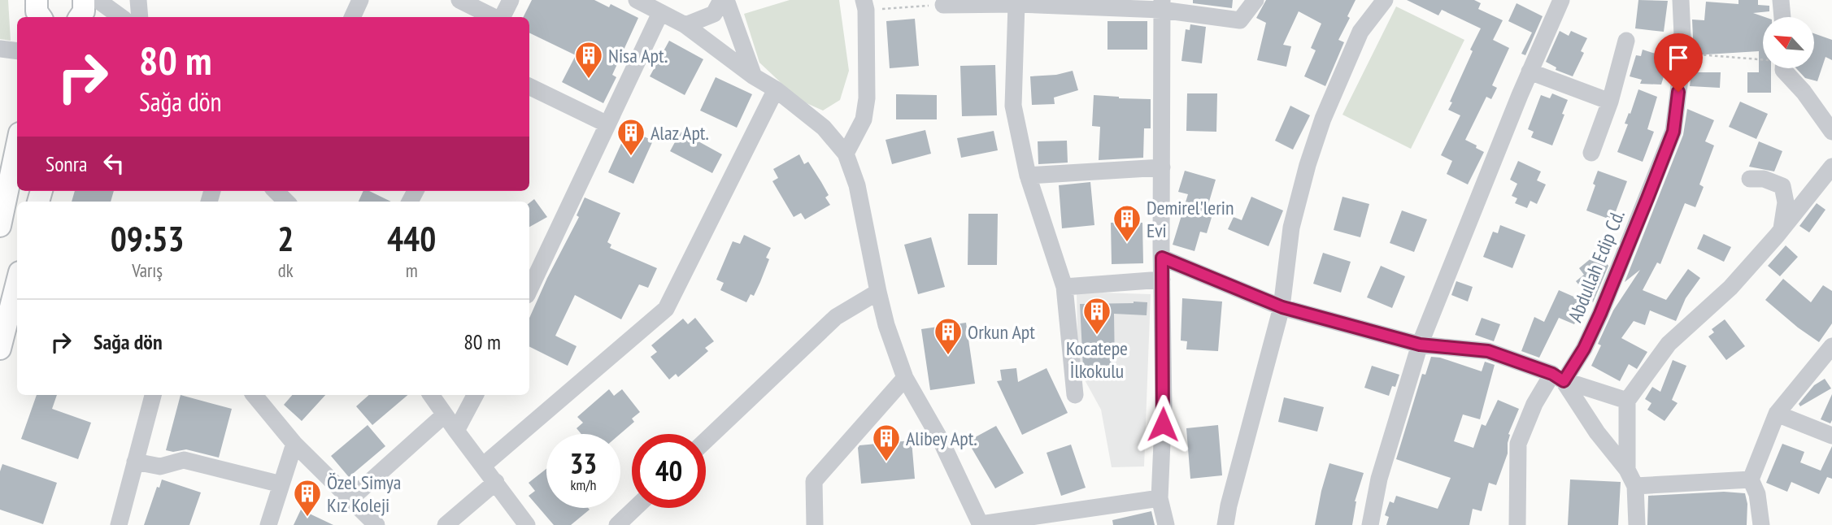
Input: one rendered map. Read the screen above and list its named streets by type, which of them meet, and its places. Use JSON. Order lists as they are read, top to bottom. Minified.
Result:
{"streets":{"street":["Abdullah Edip Cd."]},"places":{"building":["Nisa Apt.","Alaz Apt.","Demirel'lerin Evi","Kocatepe İlkokulu","Orkun Apt","Alibey Apt.","Özel Simya Kız Koleji"]},"north":"top left","page":{"turn":["80 m","Sağa dön"],"then":"Sonra","eta":["09:53","Varış","2","dk","440","m"],"list":[{"name":"Sağa dön","value":"80 m"}],"speed":"33 km/h","limit":"40"}}
